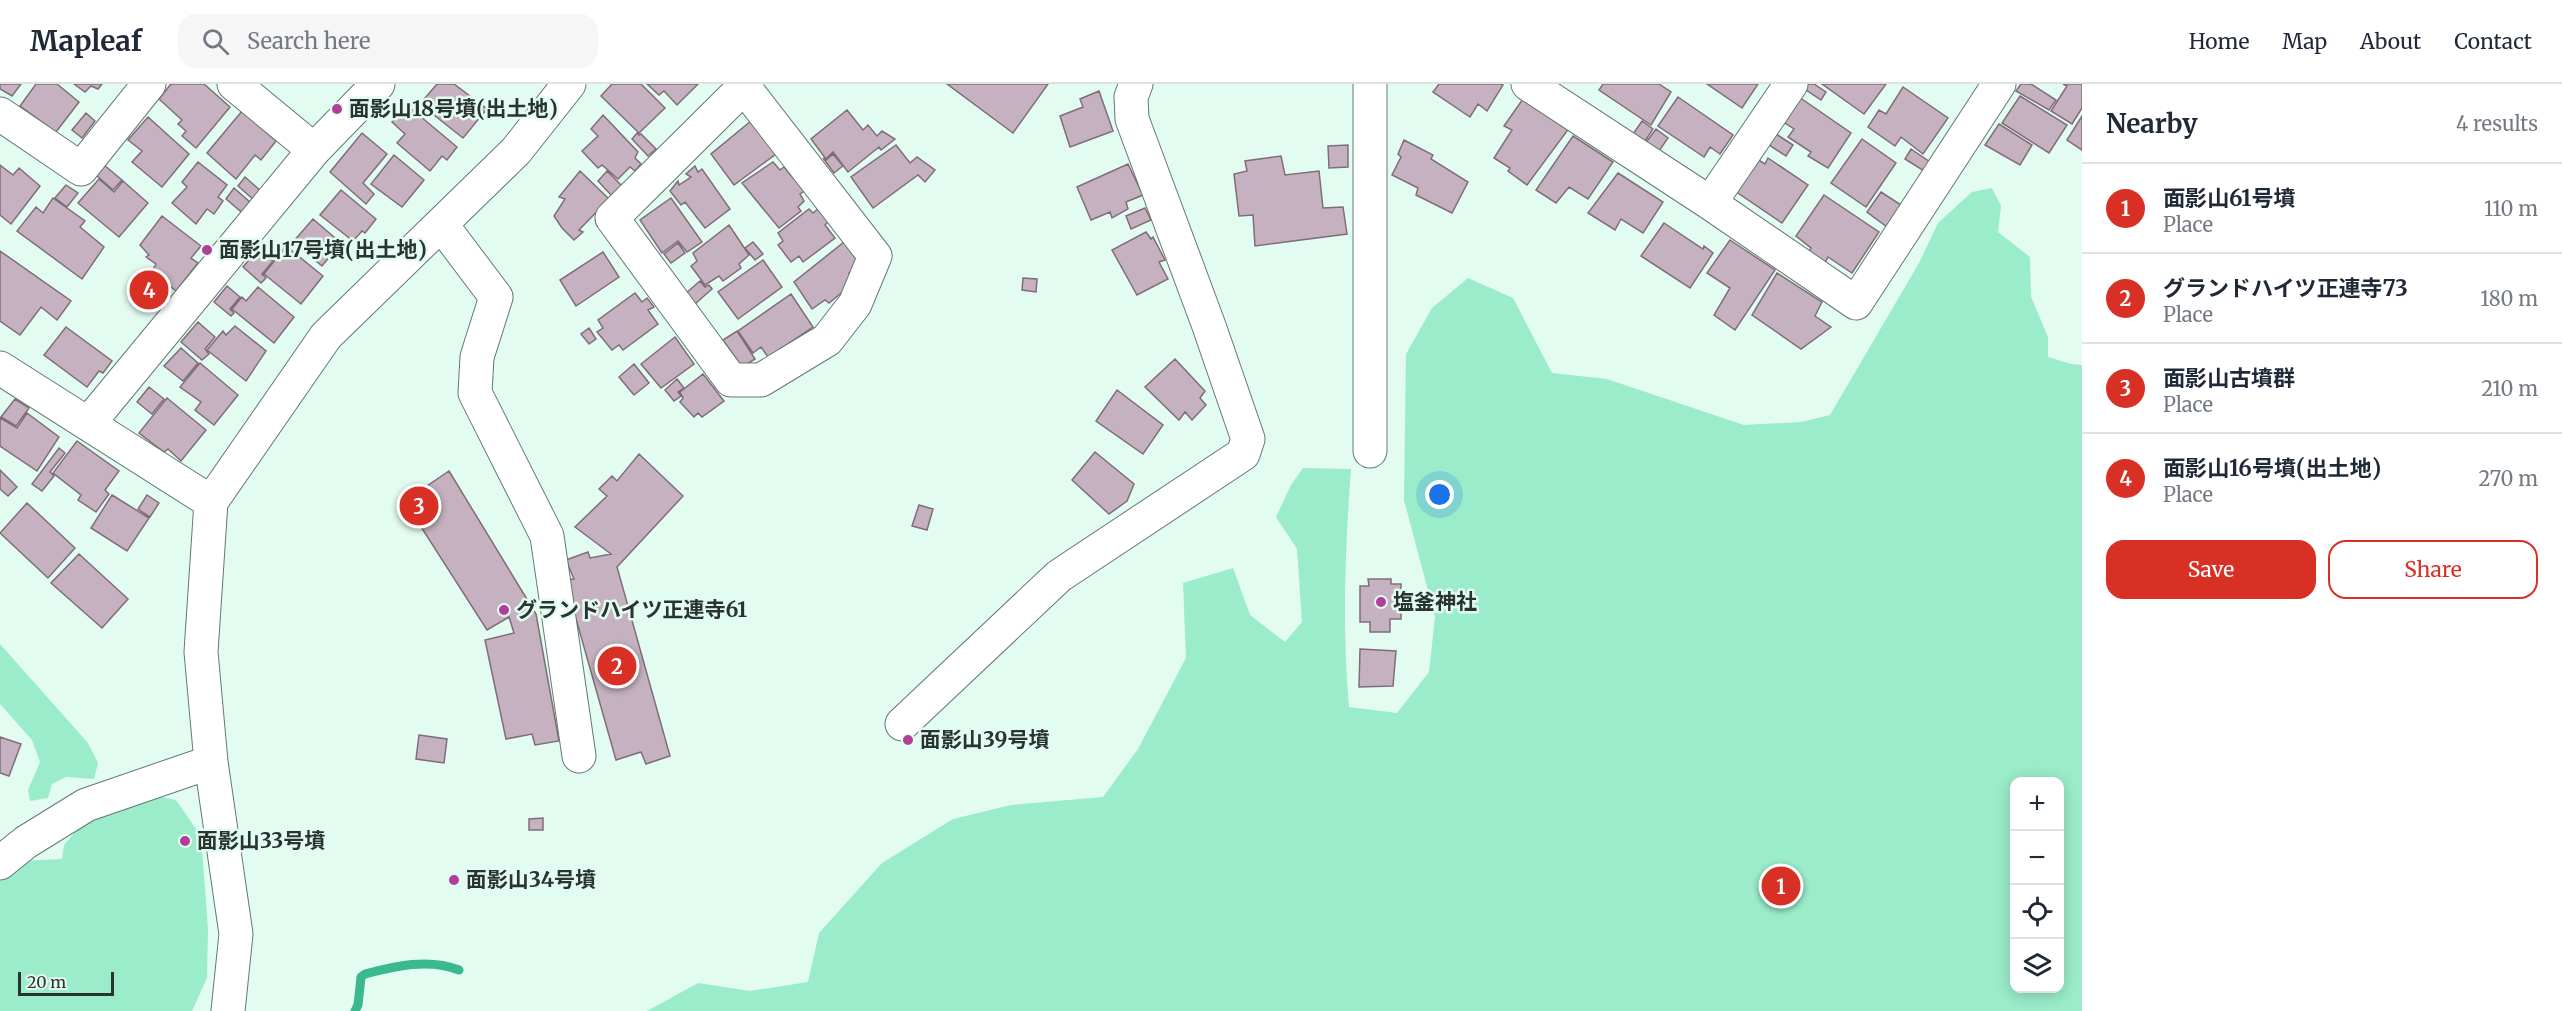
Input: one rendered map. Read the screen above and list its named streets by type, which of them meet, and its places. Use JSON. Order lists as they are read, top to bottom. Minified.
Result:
{"places":["面影山18号墳(出土地)","面影山17号墳(出土地)","塩釜神社","グランドハイツ正連寺61","面影山39号墳","面影山33号墳","面影山34号墳"],"scale_bar":"20 m","page":{"header":"Mapleaf","search":"Search here","nav":["Home","Map","About","Contact"],"heading":["Nearby","4 results"],"list":[{"mark":"1","name":"面影山61号墳","note":"Place","value":"110 m"},{"mark":"2","name":"グランドハイツ正連寺73","note":"Place","value":"180 m"},{"mark":"3","name":"面影山古墳群","note":"Place","value":"210 m"},{"mark":"4","name":"面影山16号墳(出土地)","note":"Place","value":"270 m"}],"pins":["4","3","2","1"],"buttons":["Save","Share"],"map_buttons":["+","−"],"scale":"20 m"}}
